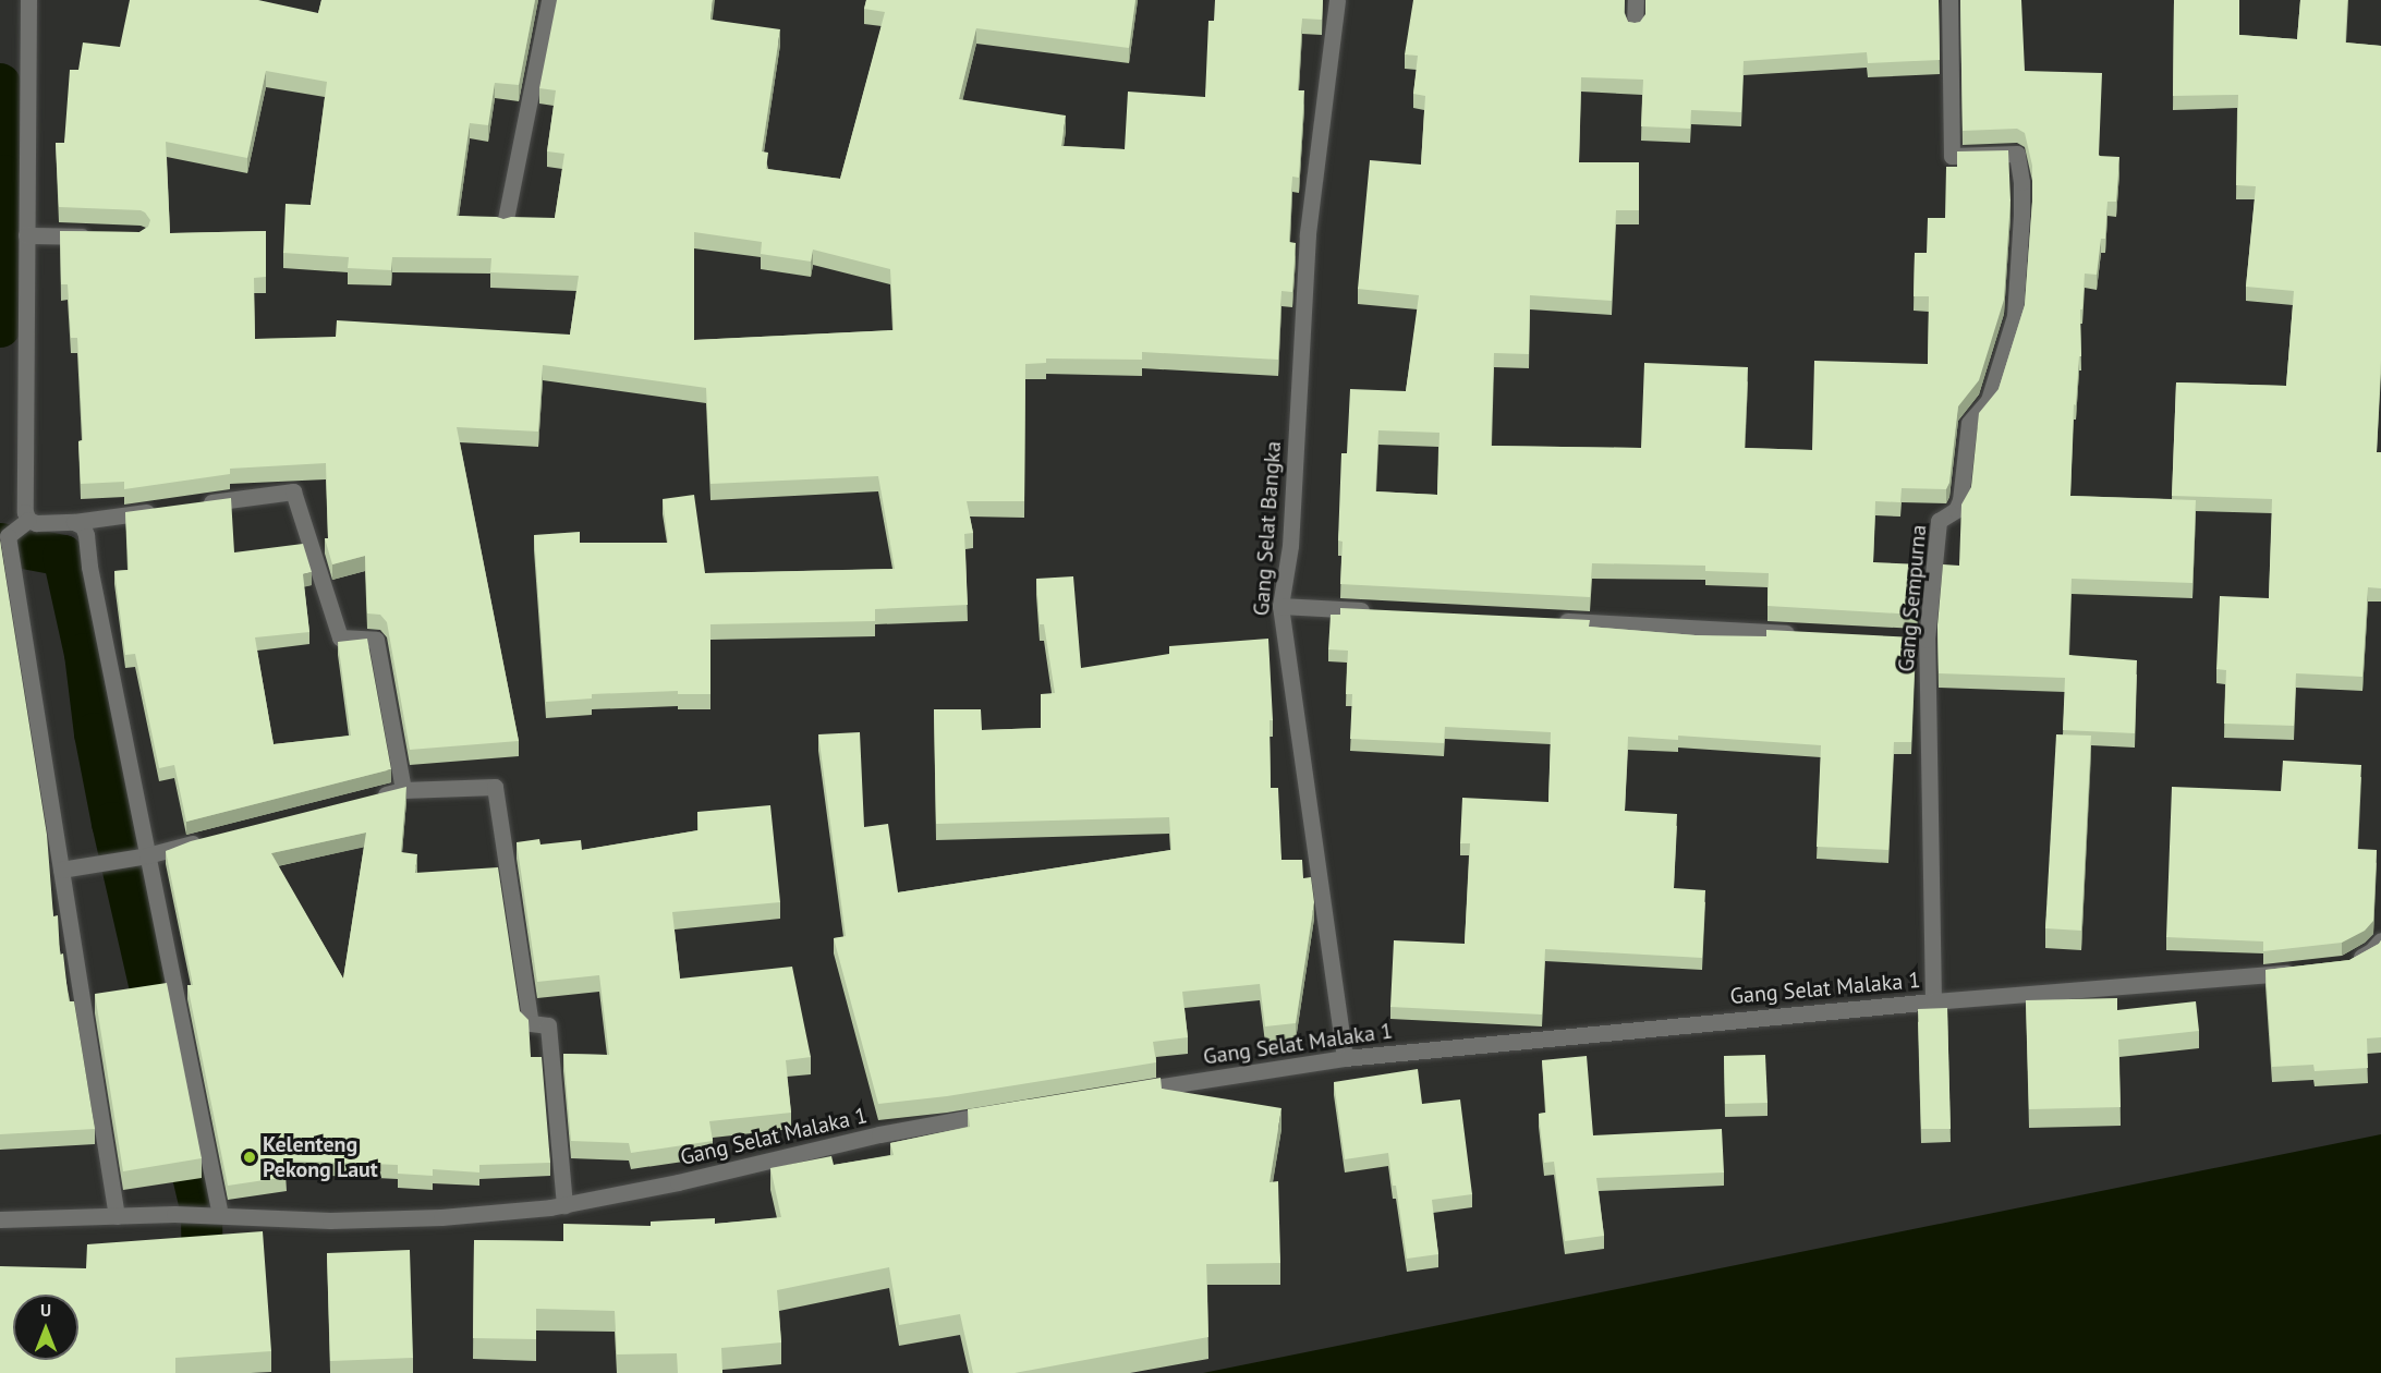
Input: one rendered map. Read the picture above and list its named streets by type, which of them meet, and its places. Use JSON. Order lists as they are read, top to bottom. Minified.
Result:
{"streets":{"street":["Gang Selat Bangka","Gang Sempurna","Gang Selat Malaka 1"]},"crossings":[["Gang Selat Bangka","Gang Selat Malaka 1"],["Gang Sempurna","Gang Selat Malaka 1"]],"places":["Kelenteng Pekong Laut"],"north":"top"}
